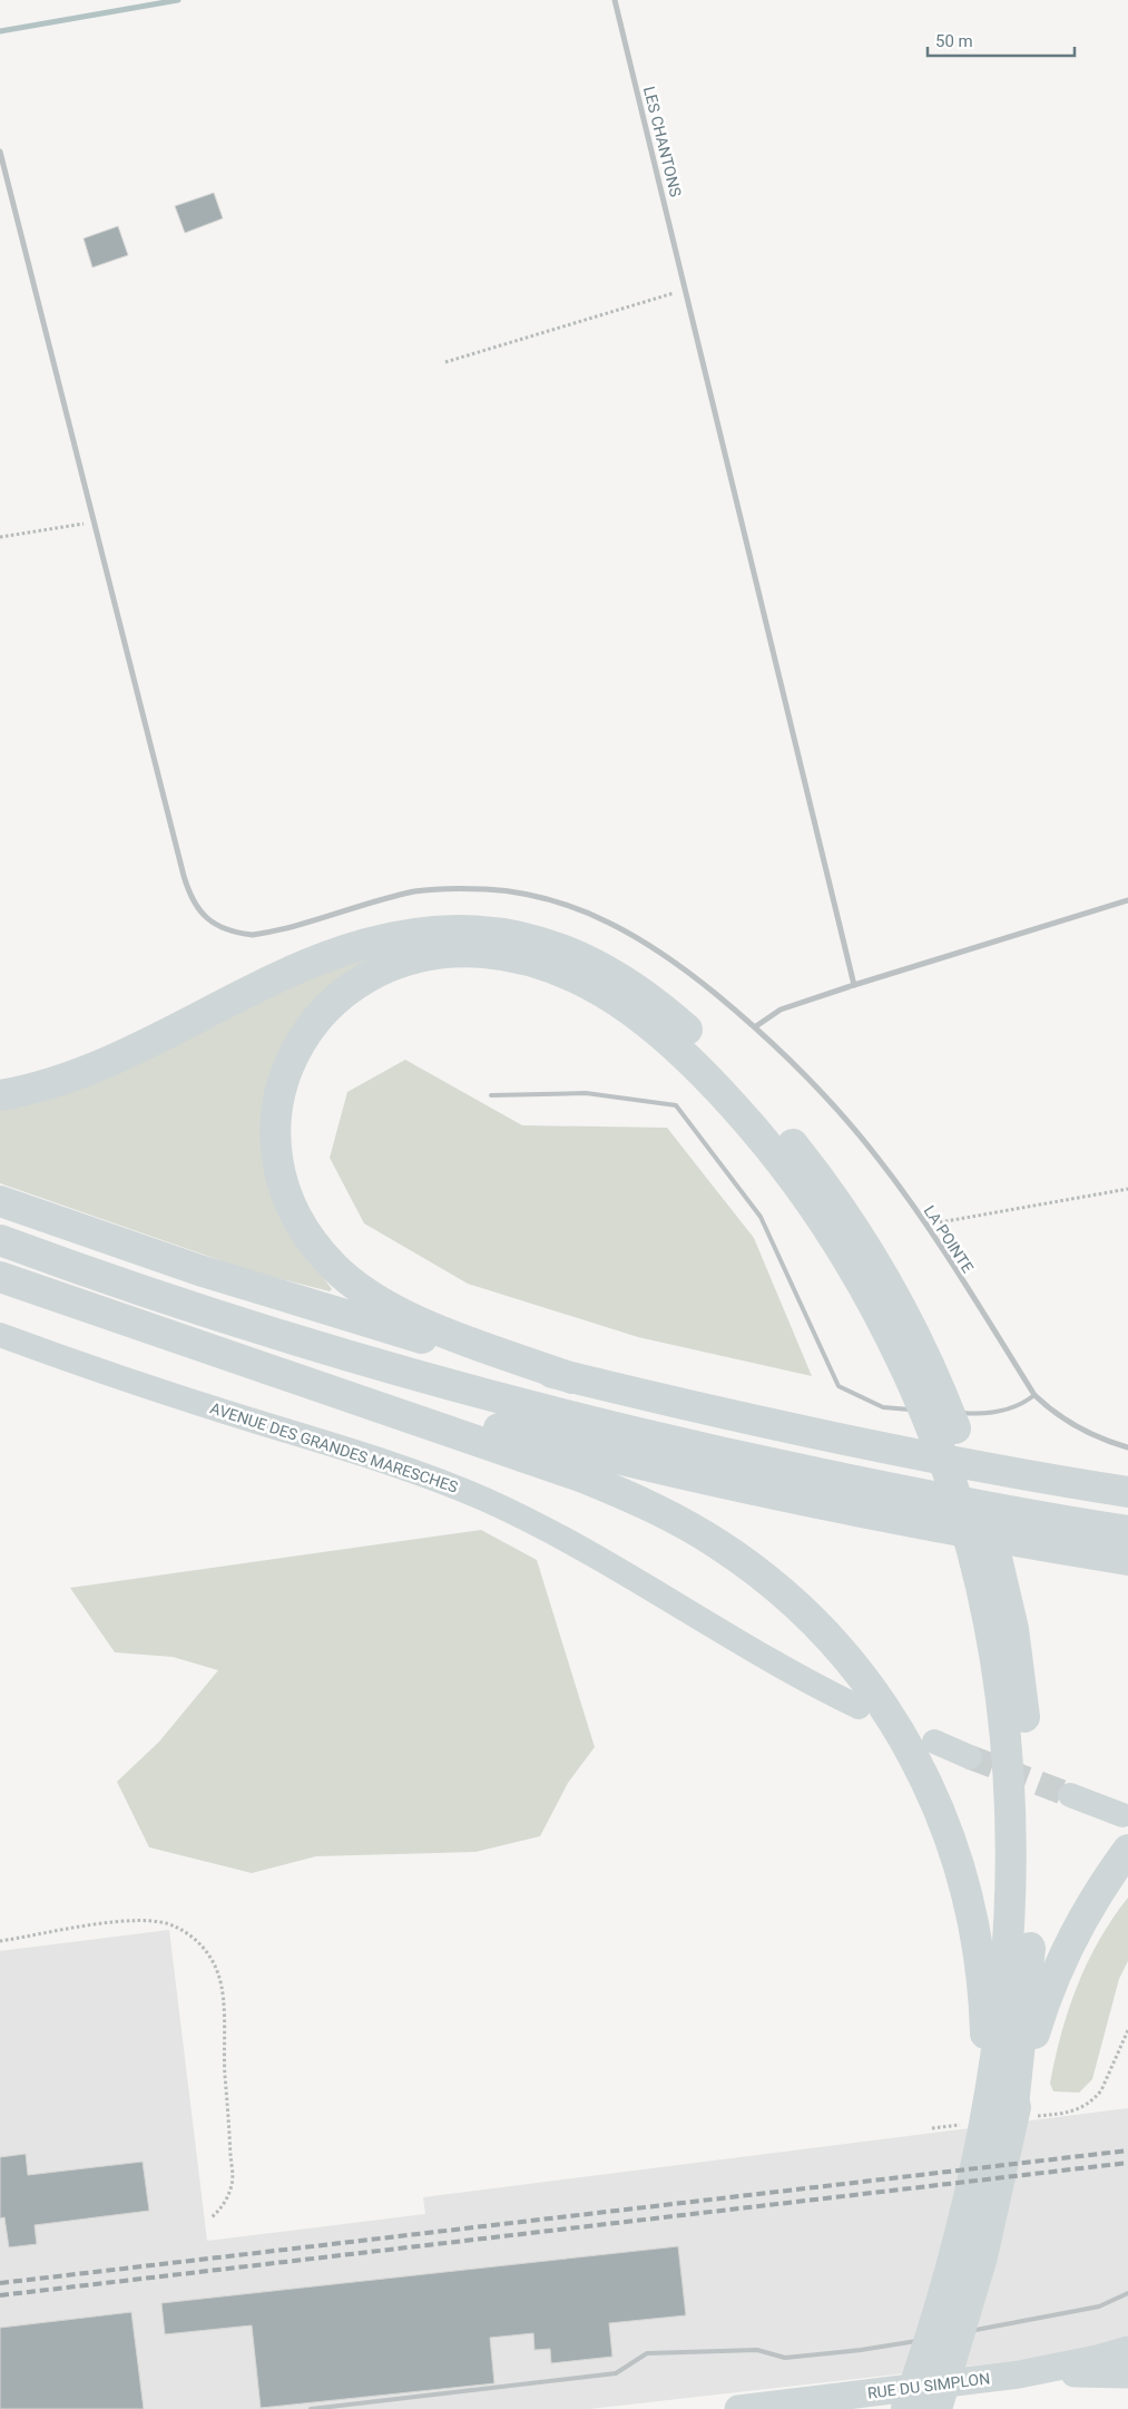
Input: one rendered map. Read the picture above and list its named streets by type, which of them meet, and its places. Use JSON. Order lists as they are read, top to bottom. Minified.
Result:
{"streets":{"main road":["AVENUE DES GRANDES MARESCHES","RUE DU SIMPLON"],"street":["LES CHANTONS","LA POINTE"]},"scale_bar":"50 m"}
